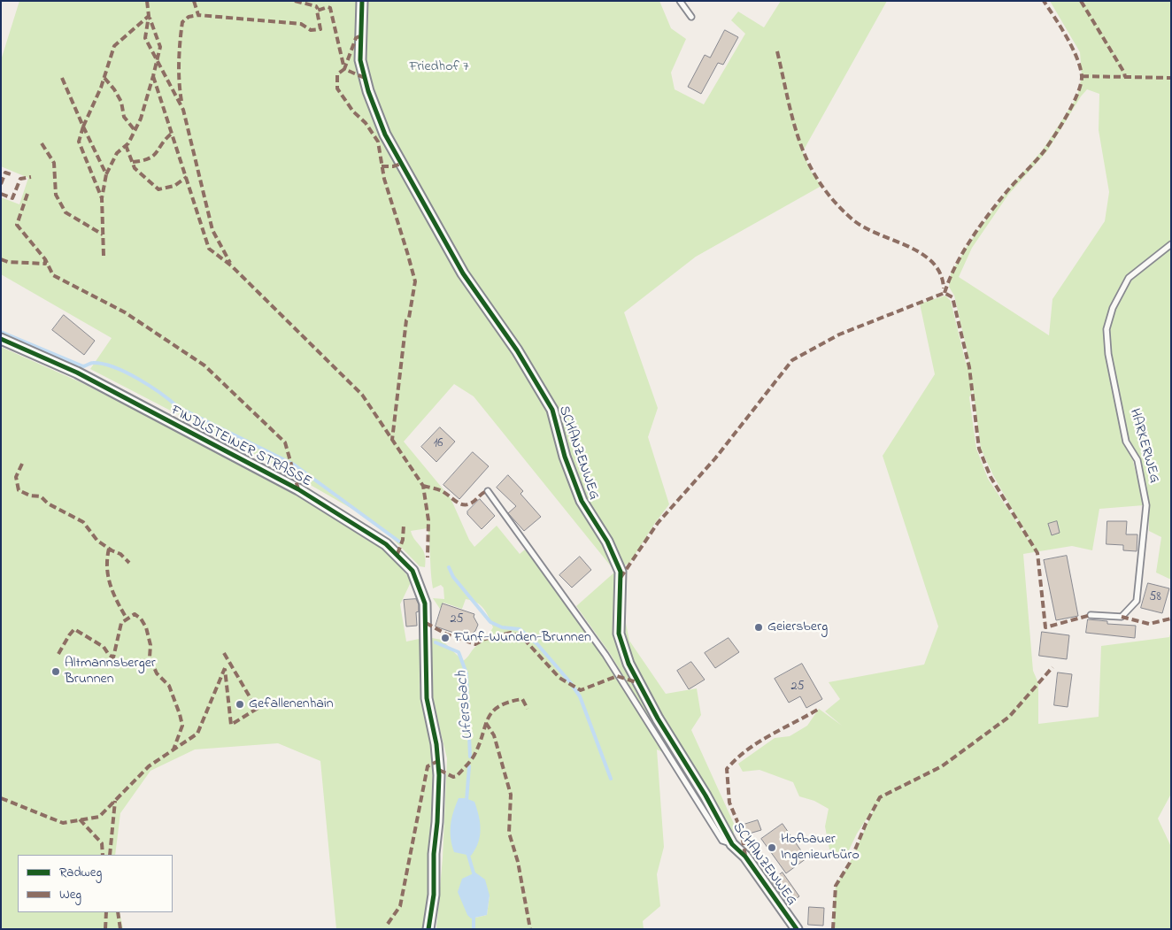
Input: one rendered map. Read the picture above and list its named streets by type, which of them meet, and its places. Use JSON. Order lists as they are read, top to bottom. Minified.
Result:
{"streets":{"street":["FINDLSTEINER STRASSE","SCHANZENWEG"],"lane":["HARKERWEG"]},"water":["Ufersbach"],"parks":["Friedhof 7"],"places":["Geiersberg","Fünf-Wunden-Brunnen","Altmannsberger Brunnen","Gefallenenhain","Hofbauer Ingenieurbüro"],"house_numbers":["16","58","25","25"],"legend":["Radweg","Weg"]}
